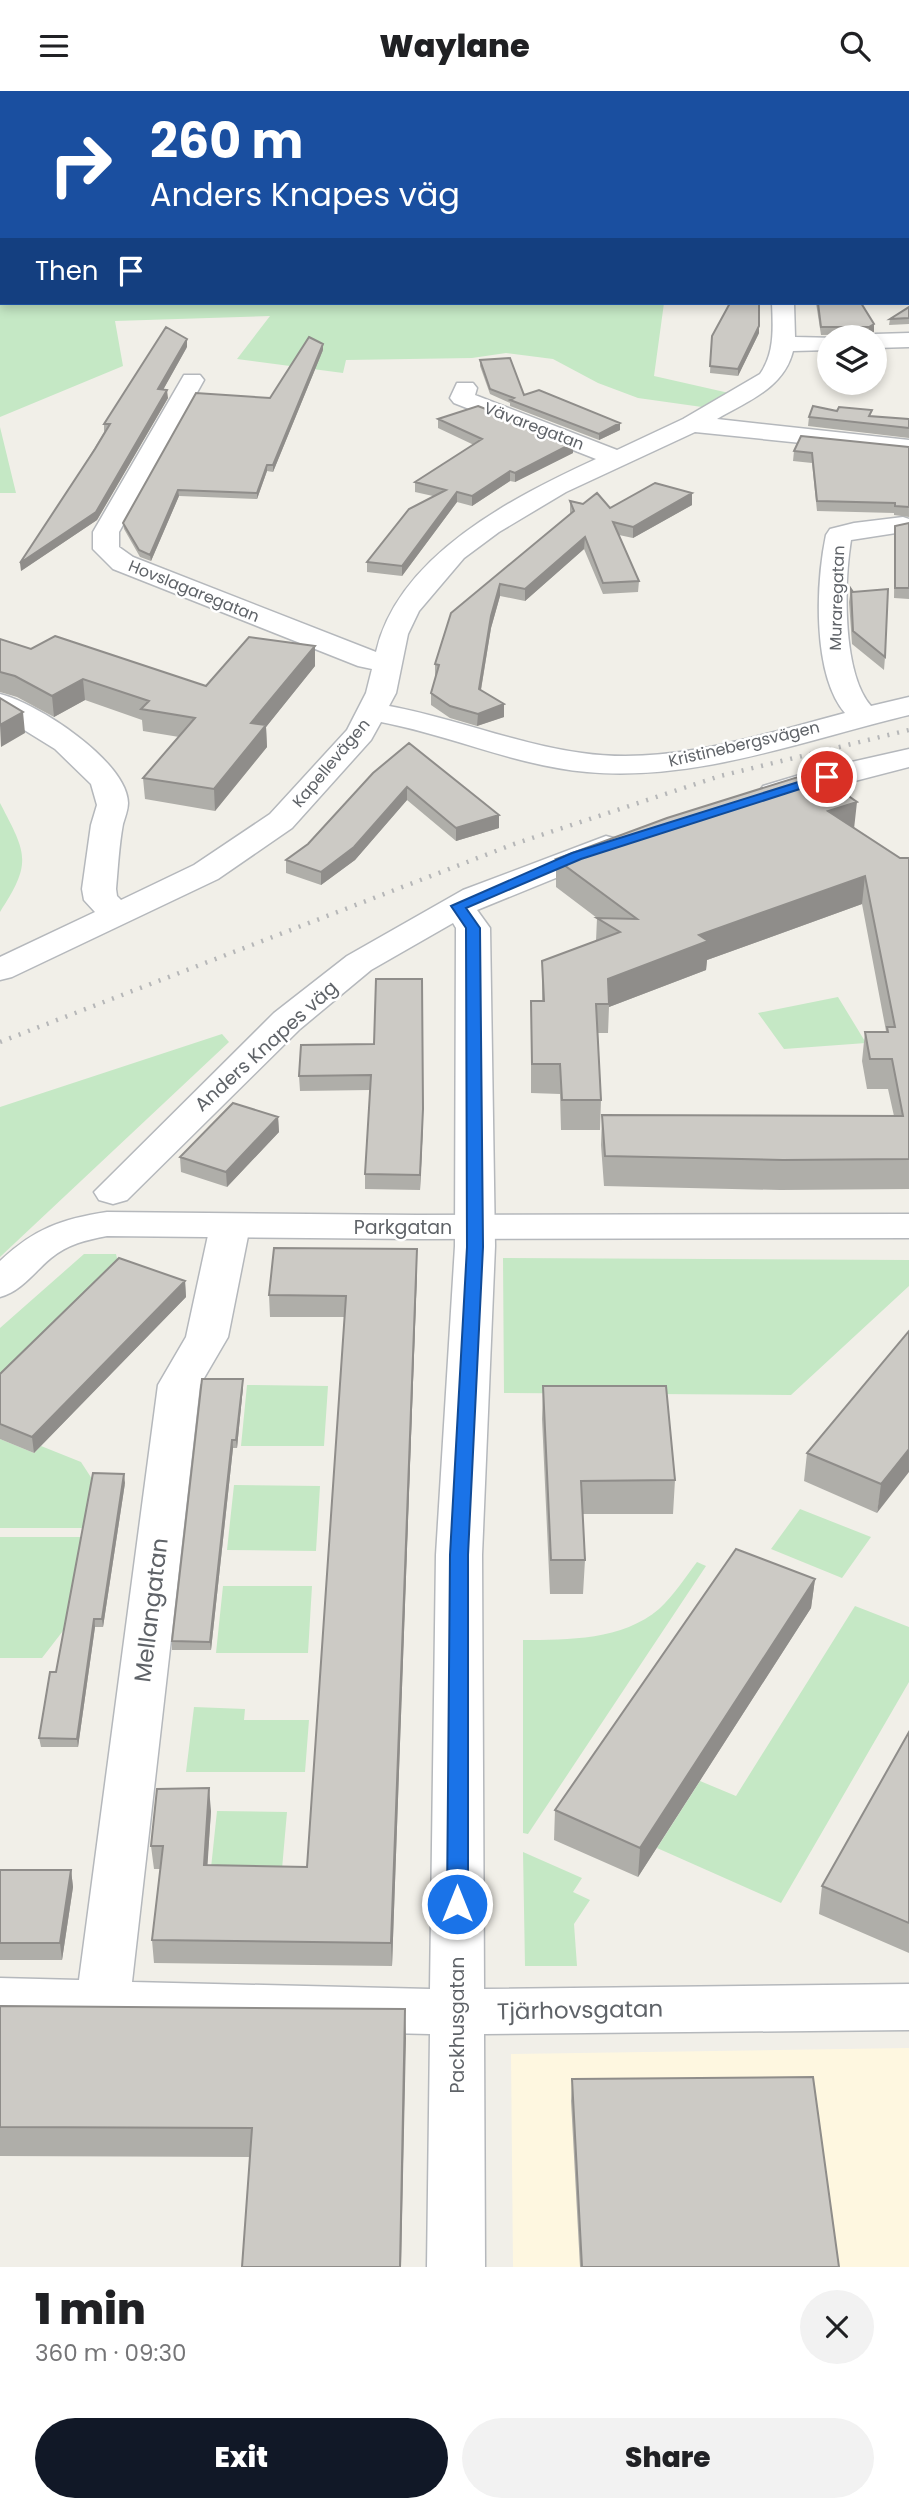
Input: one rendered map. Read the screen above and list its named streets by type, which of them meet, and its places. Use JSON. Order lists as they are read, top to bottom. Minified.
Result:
{"streets":{"street":["Vävaregatan","Hovslagaregatan","Muraregatan","Kristinebergsvägen","Kapellevägen","Anders Knapes väg","Parkgatan","Mellangatan","Tjärhovsgatan","Packhusgatan"]},"crossings":[["Vävaregatan","Kapellevägen"],["Hovslagaregatan","Kapellevägen"],["Muraregatan","Kristinebergsvägen"],["Kristinebergsvägen","Kapellevägen"],["Anders Knapes väg","Packhusgatan"],["Parkgatan","Mellangatan"],["Parkgatan","Packhusgatan"],["Mellangatan","Tjärhovsgatan"],["Tjärhovsgatan","Packhusgatan"]],"page":{"header":"Waylane","turn":["260 m","Anders Knapes väg"],"then":"Then","heading":["1 min","360 m · 09:30"],"buttons":["Exit","Share"]}}
